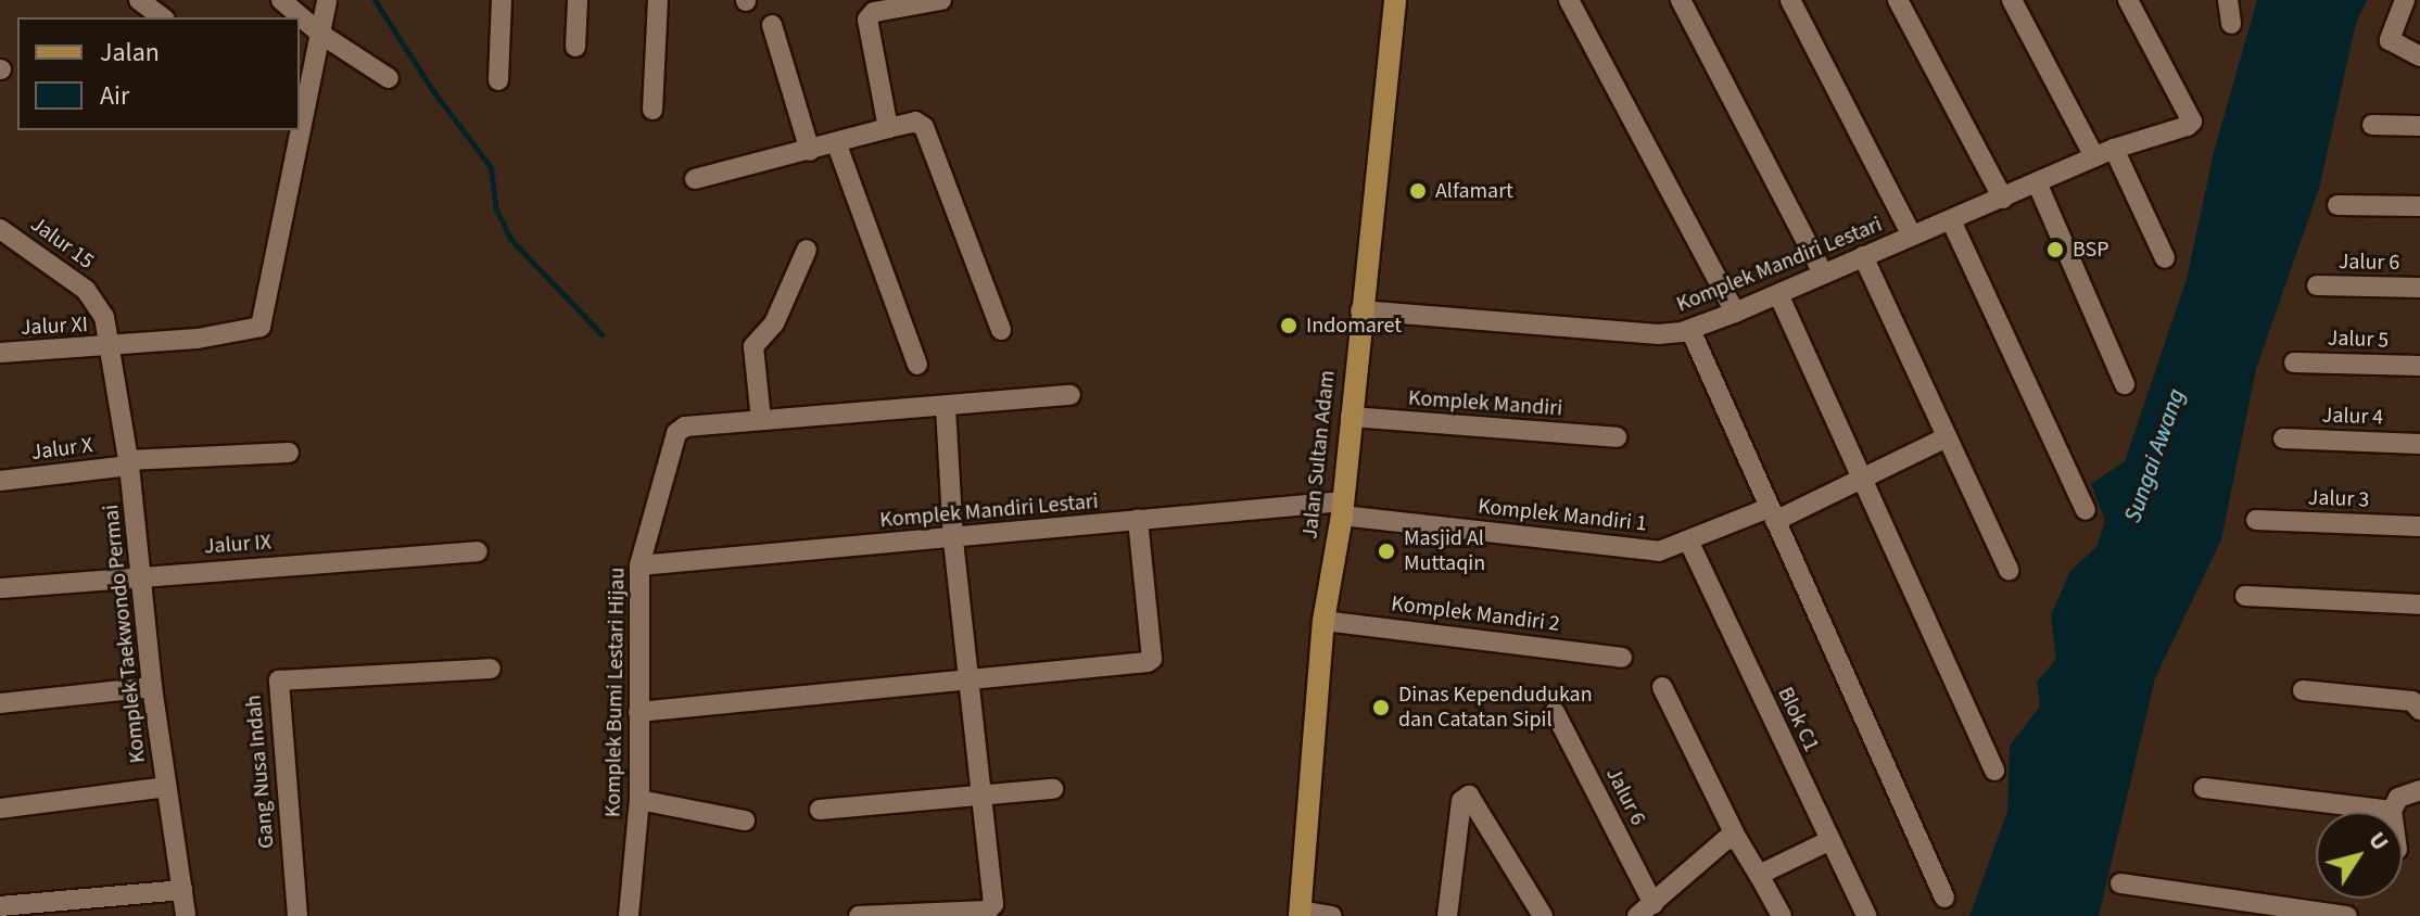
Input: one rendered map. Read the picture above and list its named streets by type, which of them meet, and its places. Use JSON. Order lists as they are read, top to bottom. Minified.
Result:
{"streets":{"main road":["Jalan Sultan Adam"],"street":["Jalur 15","Jalur 6","Komplek Mandiri Lestari","Jalur XI","Jalur 5","Komplek Mandiri","Jalur 4","Jalur X","Jalur 3","Komplek Mandiri 1","Jalur IX","Komplek Mandiri 2","Komplek Taekwondo Permai","Komplek Bumi Lestari Hijau","Blok C1","Gang Nusa Indah"]},"crossings":[["Jalur 15","Jalur XI"],["Jalur 15","Komplek Taekwondo Permai"],["Komplek Mandiri Lestari","Jalan Sultan Adam"],["Komplek Mandiri Lestari","Komplek Mandiri 1"],["Komplek Mandiri Lestari","Komplek Bumi Lestari Hijau"],["Jalur XI","Komplek Taekwondo Permai"],["Komplek Mandiri","Jalan Sultan Adam"],["Jalur X","Komplek Taekwondo Permai"],["Jalan Sultan Adam","Komplek Mandiri 1"],["Jalan Sultan Adam","Komplek Mandiri 2"],["Komplek Mandiri 1","Blok C1"],["Jalur IX","Komplek Taekwondo Permai"]],"water":["Sungai Awang"],"places":["Alfamart","BSP","Indomaret","Masjid Al Muttaqin","Dinas Kependudukan dan Catatan Sipil"],"legend":["Jalan","Air"],"north":"top right"}
